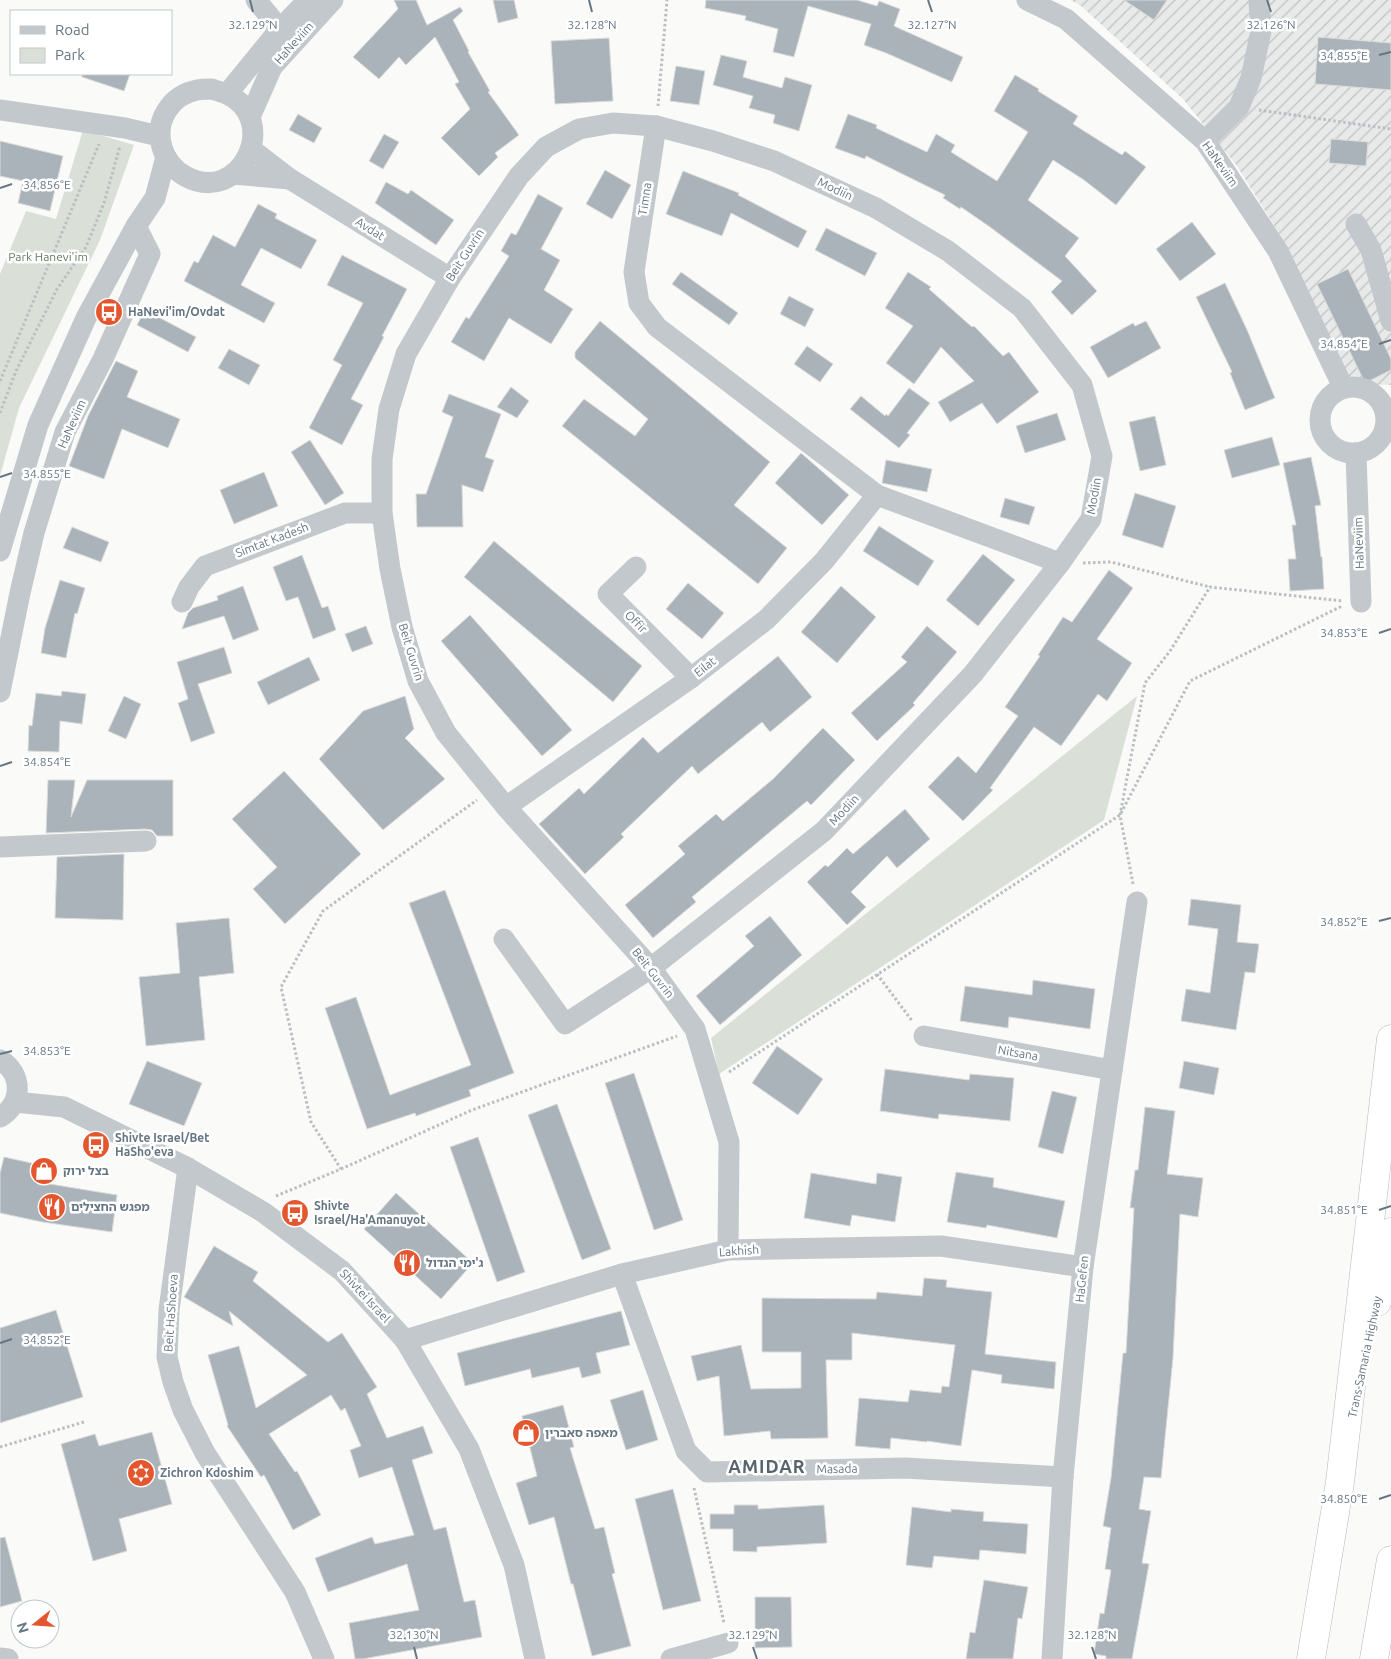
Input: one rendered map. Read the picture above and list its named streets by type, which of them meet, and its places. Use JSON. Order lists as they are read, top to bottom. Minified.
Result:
{"streets":{"highway":["Trans-Samaria Highway"],"street":["HaNeviim","Modiin","Timna","Avdat","Beit Guvrin","Simtat Kadesh","Offir","Eilat","Nitsana","Lakhish","HaGefen","Shivtei Israel","Beit HaShoeva","Masada"]},"crossings":[["HaNeviim","Avdat"],["Modiin","Timna"],["Modiin","Beit Guvrin"],["Timna","Beit Guvrin"],["Timna","Eilat"],["Avdat","Beit Guvrin"],["Beit Guvrin","Simtat Kadesh"],["Beit Guvrin","Eilat"],["Beit Guvrin","Lakhish"],["Offir","Eilat"],["Nitsana","HaGefen"],["Lakhish","HaGefen"],["Lakhish","Shivtei Israel"],["Lakhish","Masada"],["HaGefen","Masada"],["Shivtei Israel","Beit HaShoeva"]],"districts":["AMIDAR"],"parks":["Park Hanevi'im"],"places":{"bus stop":["HaNevi'im/Ovdat","Shivte Israel/Bet HaSho'eva","Shivte Israel/Ha'Amanuyot"],"shop":["בצל ירוק","מאפה סאברין"],"restaurant":["מפגש החצילים","ג'ימי הגדול"],"synagogue":["Zichron Kdoshim"]},"legend":["Road","Park"],"north":"left","coordinates":["32.129°N","32.128°N","32.127°N","32.126°N","34.855°E","34.856°E","34.854°E","34.853°E","34.852°E","34.851°E","34.850°E","32.130°N"]}
